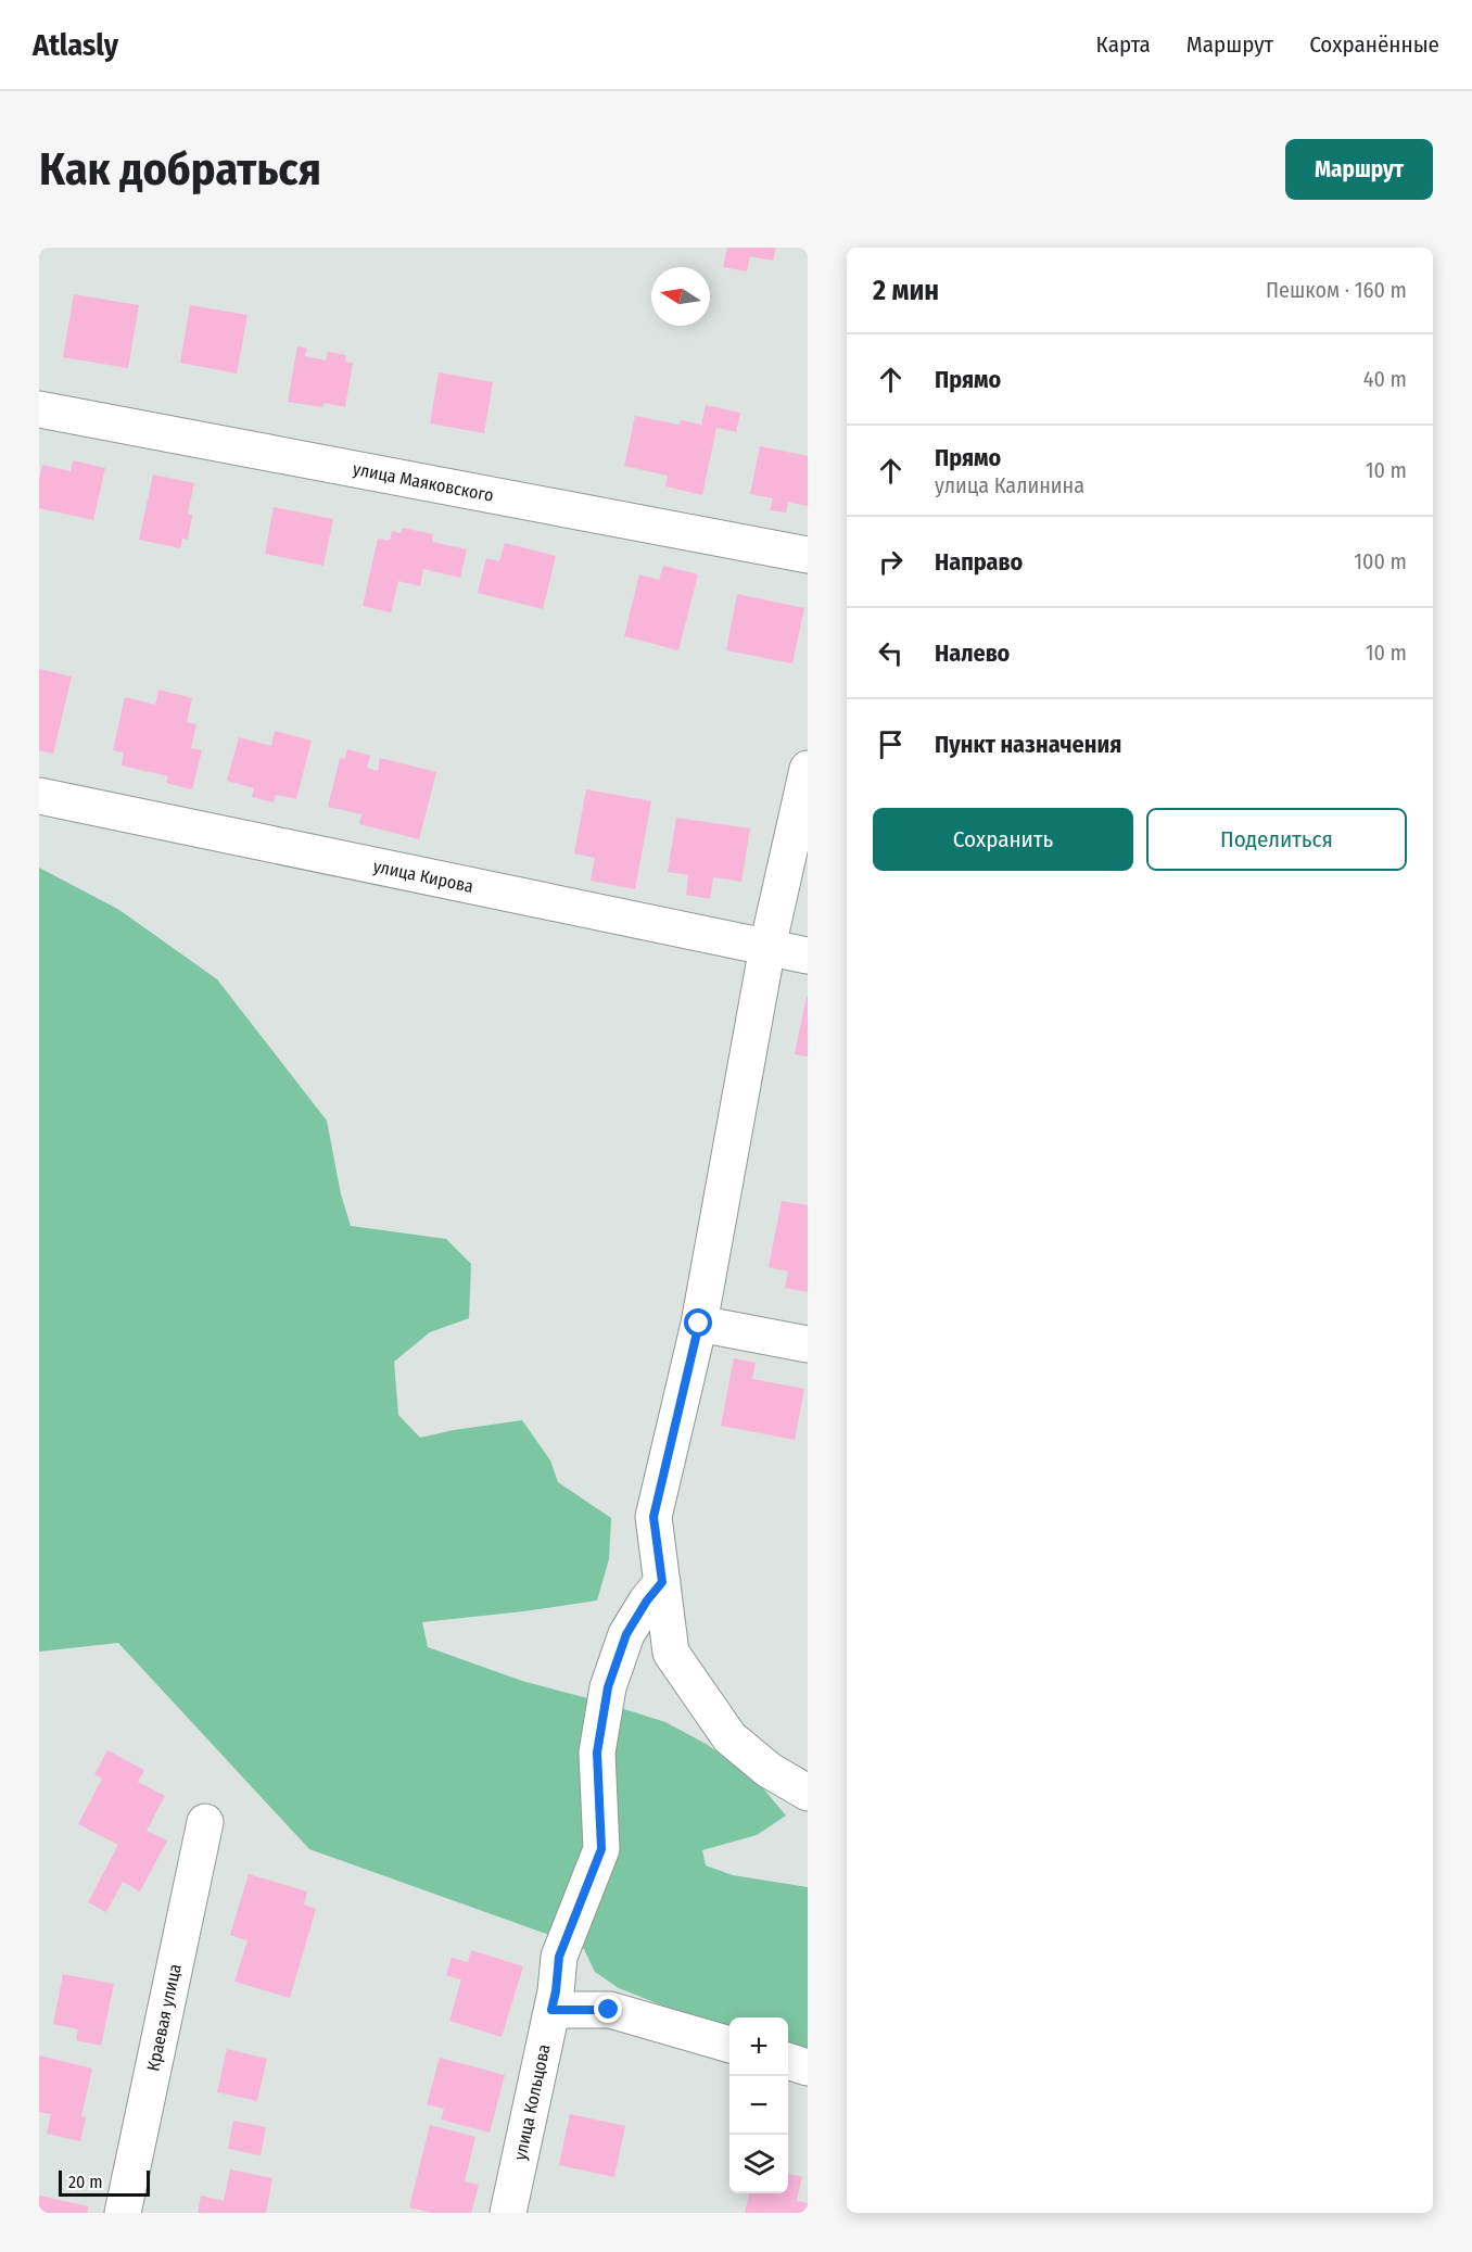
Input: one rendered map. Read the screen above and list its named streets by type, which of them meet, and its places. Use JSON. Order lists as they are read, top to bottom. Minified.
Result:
{"streets":{"street":["улица Маяковского","улица Кирова","Краевая улица","улица Кольцова"]},"scale_bar":"20 m","north":"left","page":{"header":"Atlasly","nav":["Карта","Маршрут","Сохранённые"],"buttons":["Маршрут",["Сохранить","Поделиться"]],"title":"Как добраться","heading":["2 мин","Пешком · 160 m"],"list":[["Прямо","40 m"],["Прямо","улица Калинина","10 m"],["Направо","100 m"],["Налево","10 m"],"Пункт назначения"],"map_buttons":["+","−"],"scale":"20 m"}}
